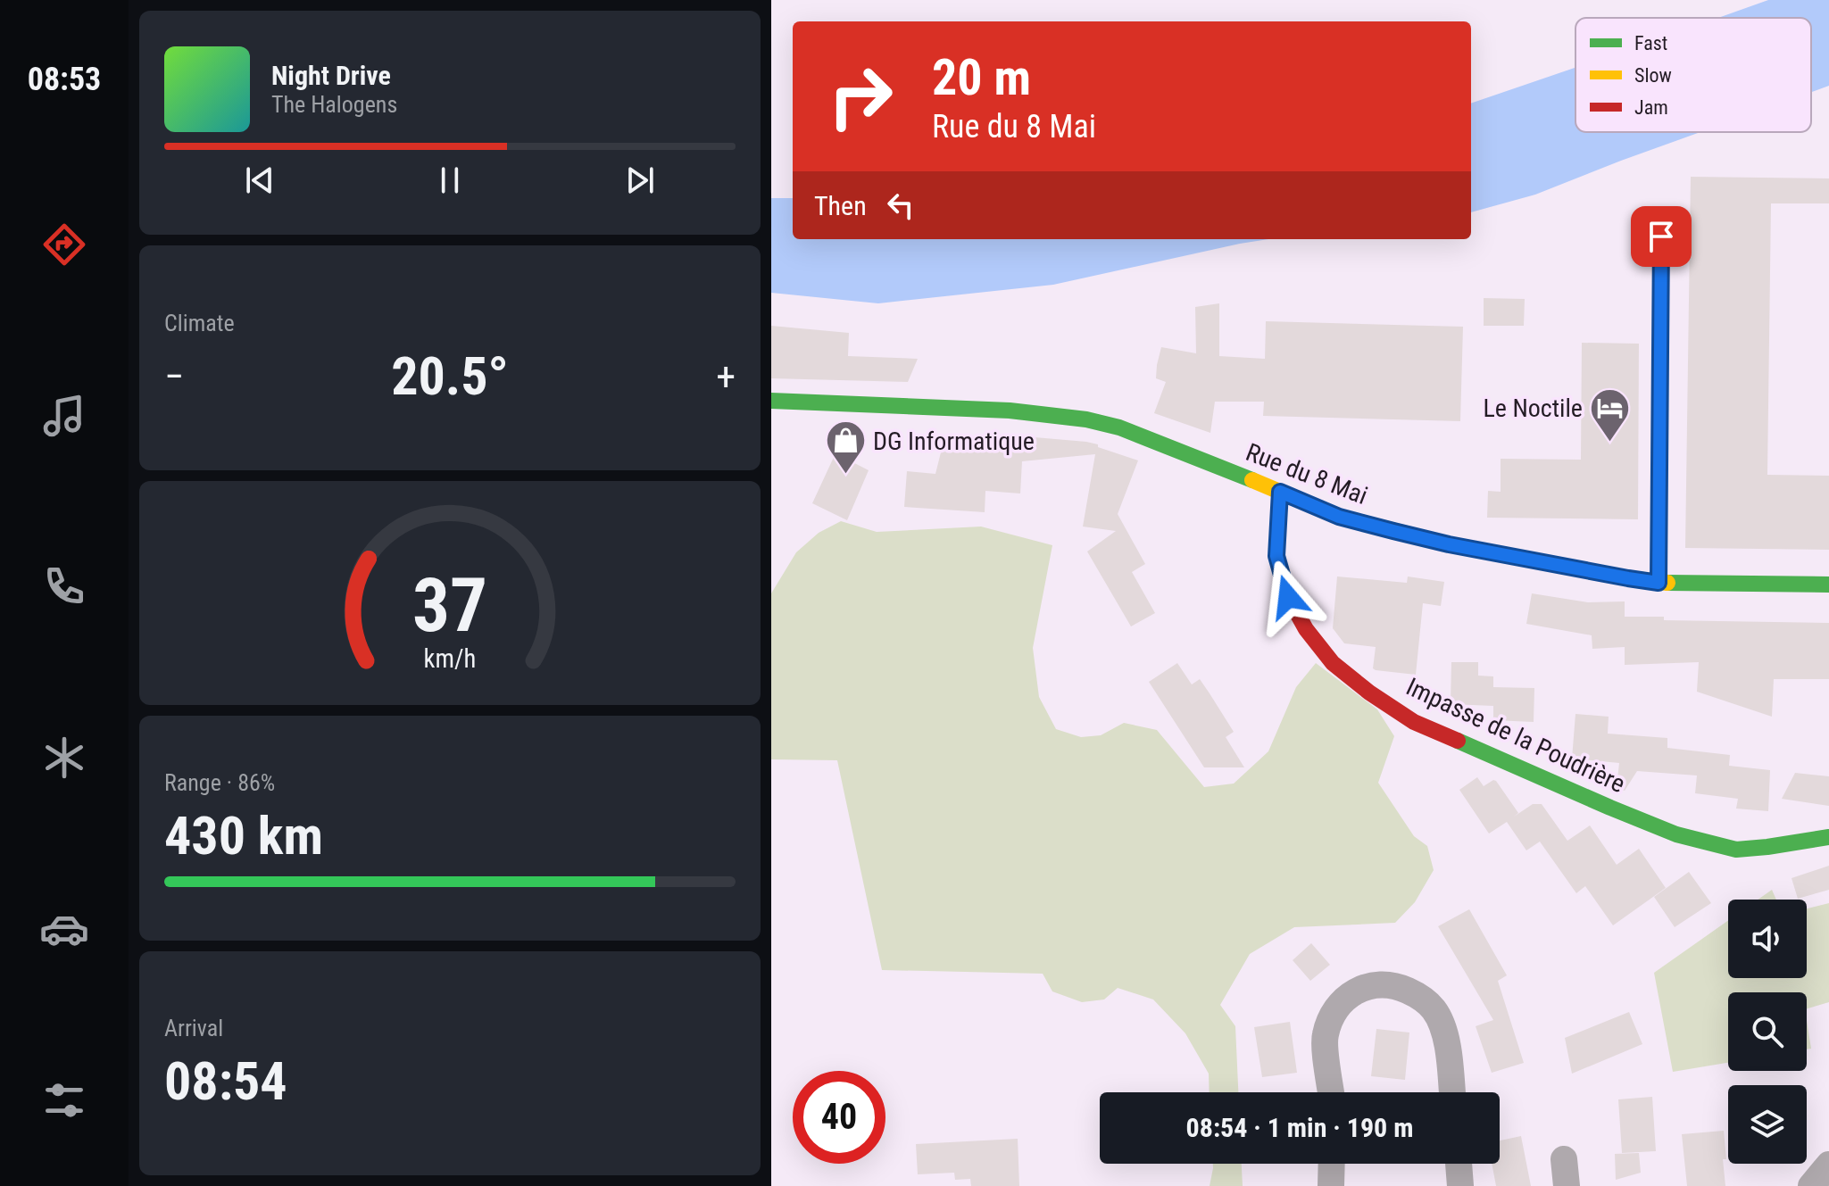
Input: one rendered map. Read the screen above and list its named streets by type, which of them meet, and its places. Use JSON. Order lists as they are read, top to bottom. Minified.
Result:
{"streets":{"street":["Rue du 8 Mai","Impasse de la Poudrière"]},"crossings":[["Rue du 8 Mai","Impasse de la Poudrière"]],"places":{"hotel":["Le Noctile"],"shop":["DG Informatique"]},"legend":["Fast","Slow","Jam"],"page":{"tabs":"08:53","turn":["20 m","Rue du 8 Mai"],"song":["Night Drive","The Halogens"],"then":"Then","tile":["Climate",["Range · 86%","430 km"],["Arrival","08:54"]],"heat":["−","20.5°","+"],"limit":"40","trip":"08:54 · 1 min · 190 m","gauge":["37","km/h"]}}
